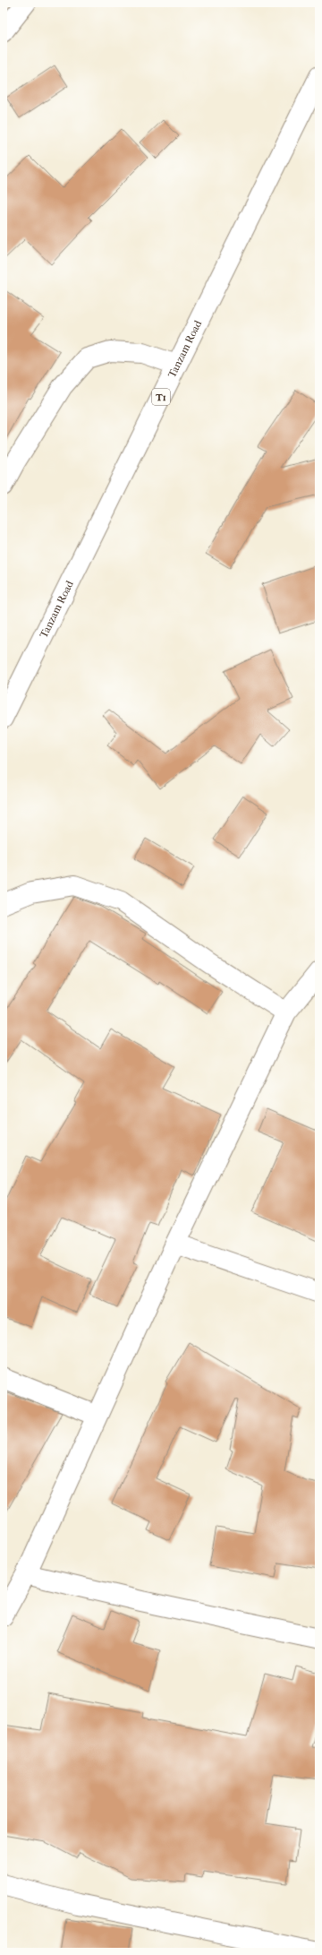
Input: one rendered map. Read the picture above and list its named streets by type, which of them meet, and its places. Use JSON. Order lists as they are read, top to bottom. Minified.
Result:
{"streets":{"main road":["Tanzam Road","T1"]}}
